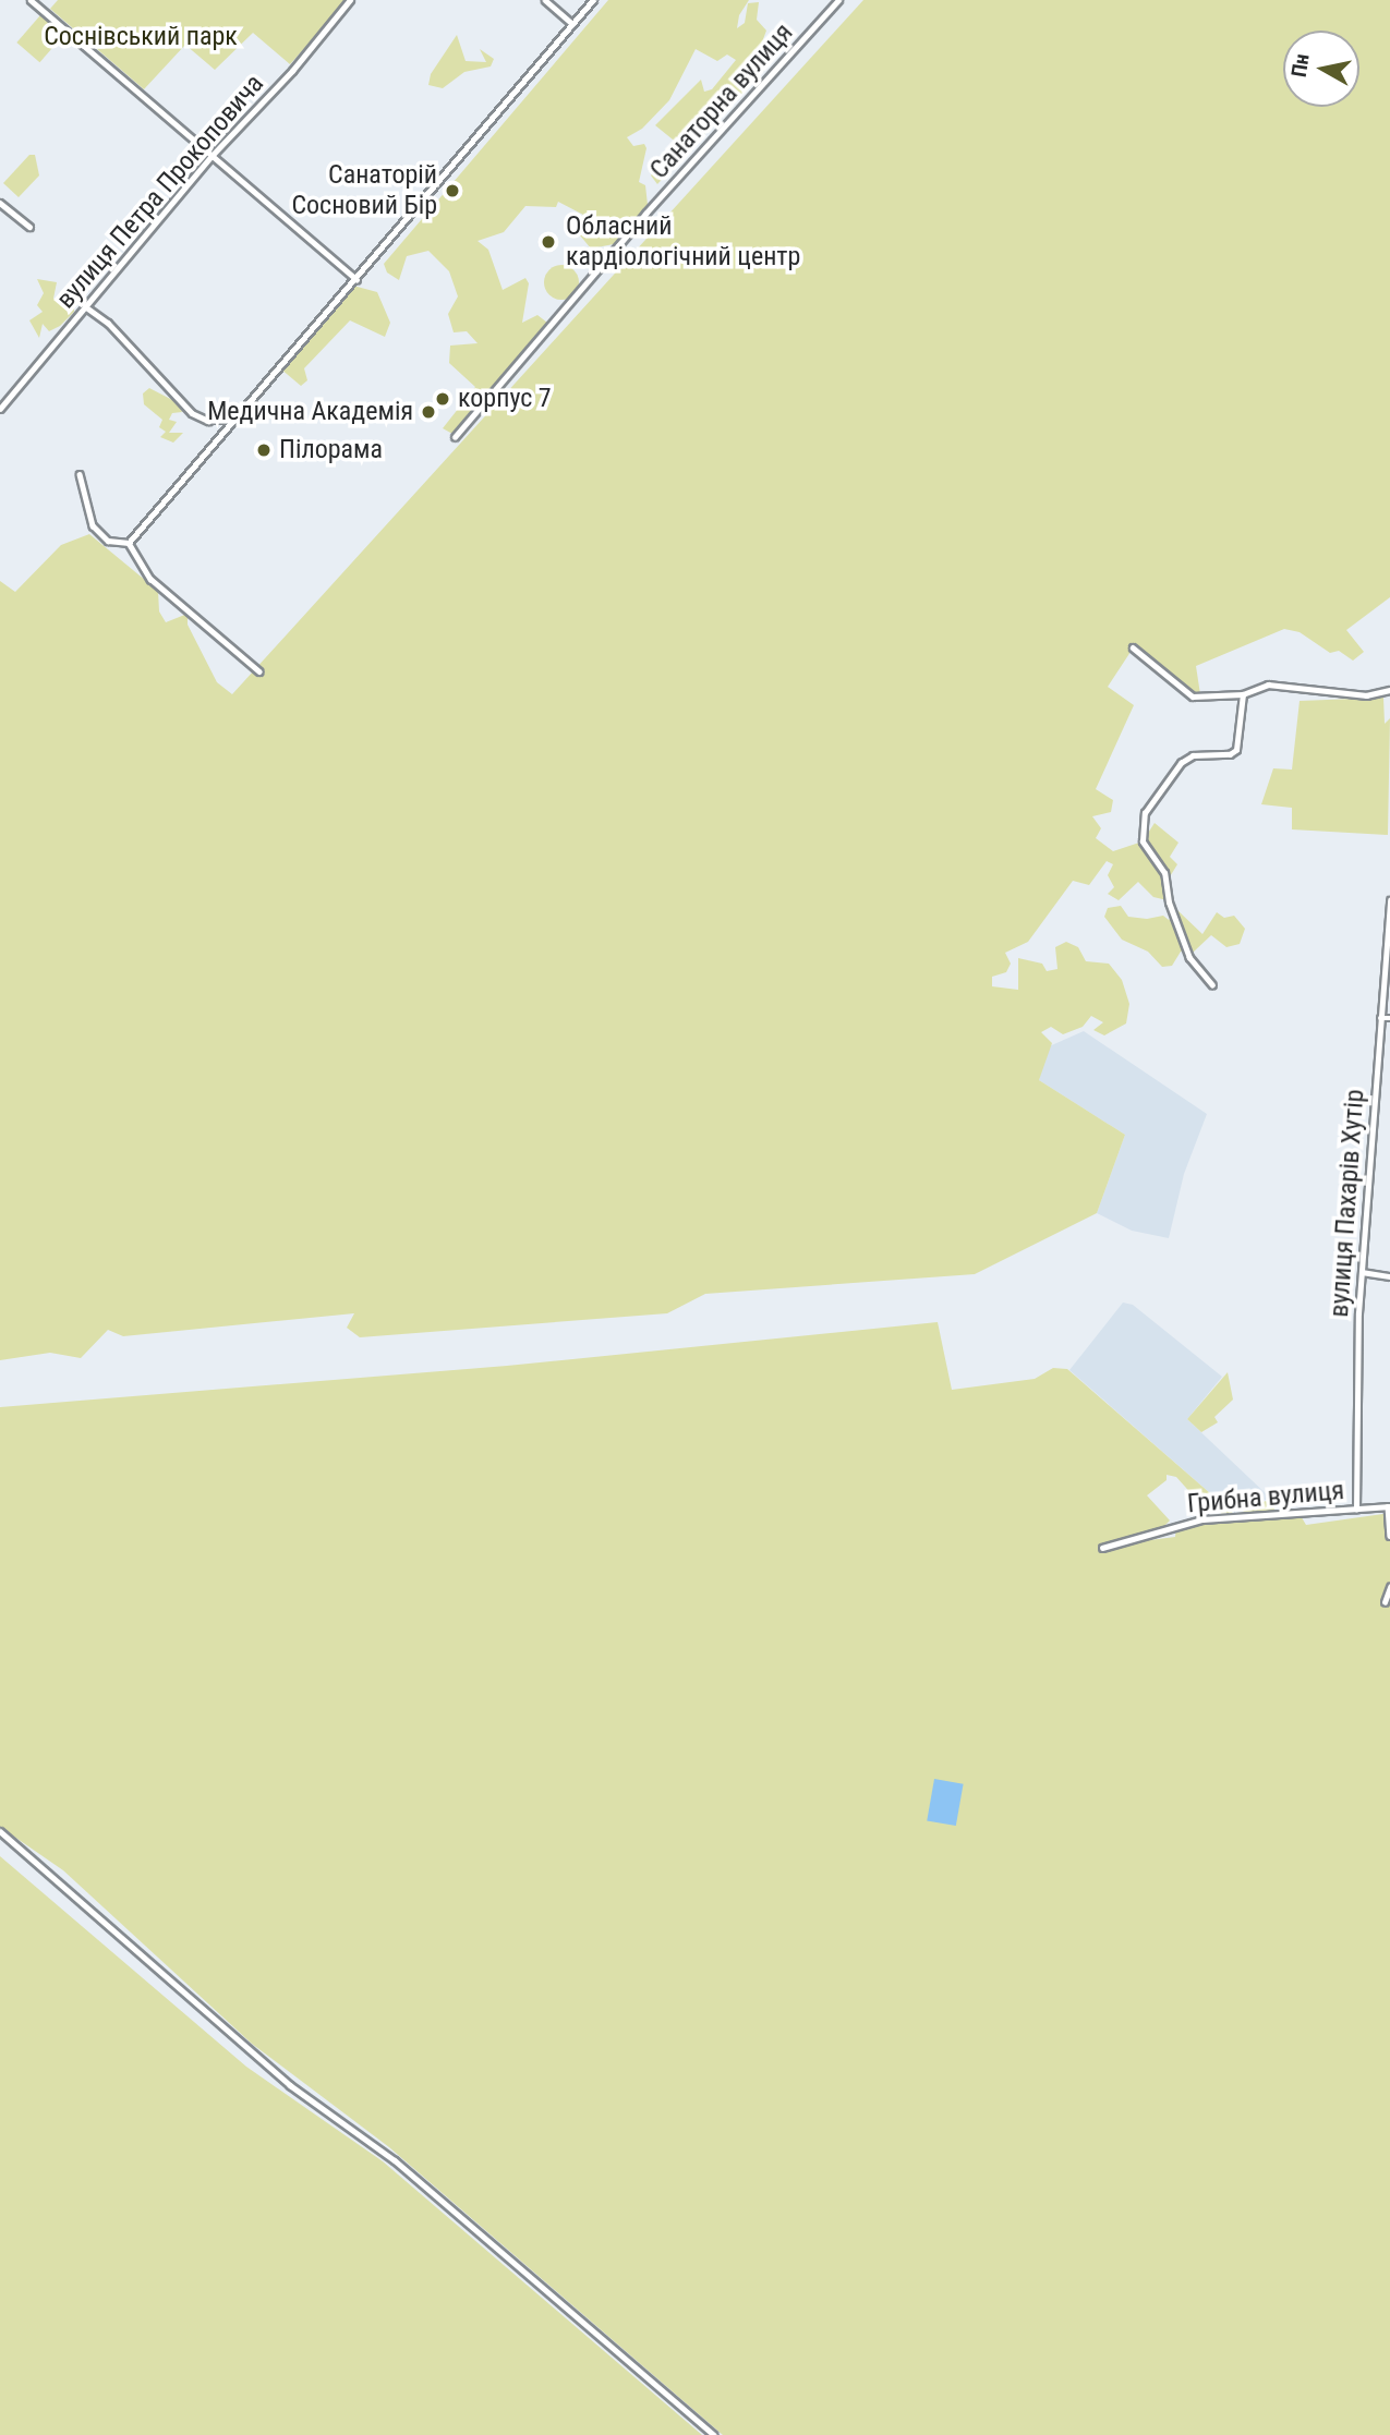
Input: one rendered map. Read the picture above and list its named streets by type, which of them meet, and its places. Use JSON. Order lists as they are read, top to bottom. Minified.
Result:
{"streets":{"street":["Санаторна вулиця","вулиця Петра Прокоповича","вулиця Пахарів Хутір","Грибна вулиця"]},"crossings":[["вулиця Пахарів Хутір","Грибна вулиця"]],"parks":["Соснівський парк"],"places":["Санаторій Сосновий Бір","Обласний кардіологічний центр","корпус 7","Медична Академія","Пілорама"],"north":"left"}
